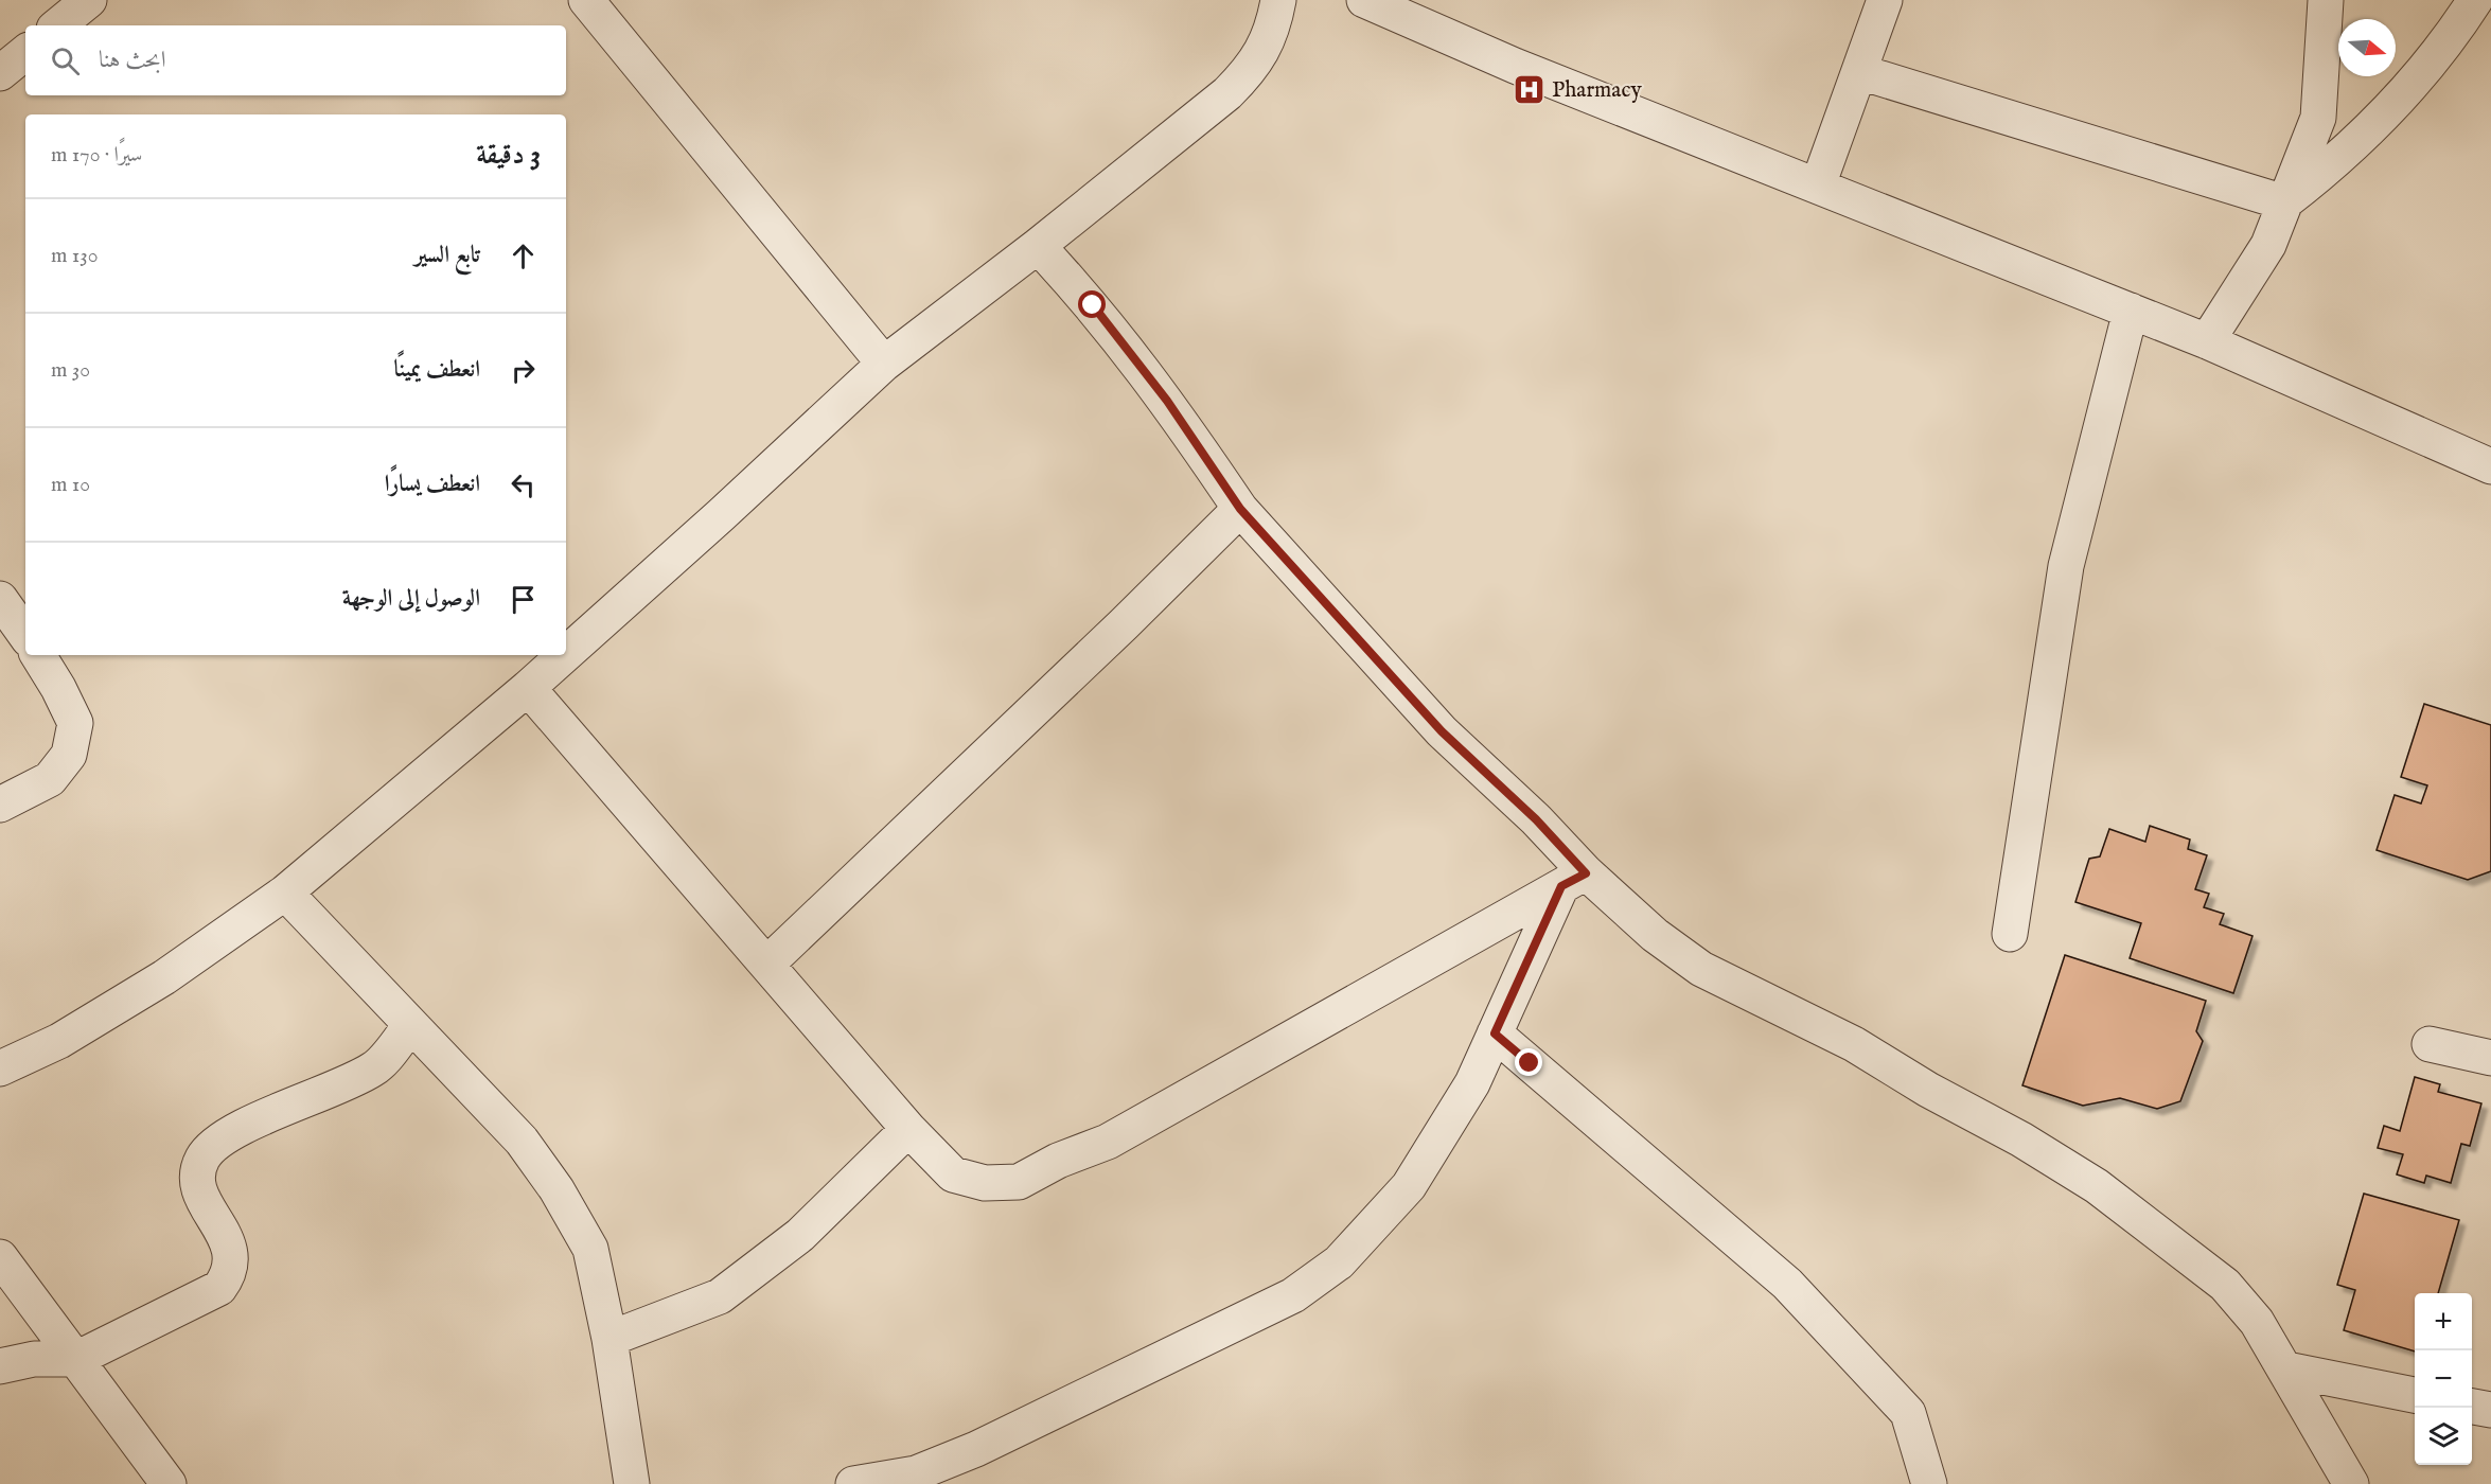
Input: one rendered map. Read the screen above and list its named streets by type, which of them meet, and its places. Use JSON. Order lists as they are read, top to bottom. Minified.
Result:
{"places":{"hospital":["Pharmacy"]},"north":"right","page":{"search":"ابحث هنا","heading":["3 دقيقة","سيرًا · 170 m"],"list":[["تابع السير","130 m"],["انعطف يمينًا","30 m"],["انعطف يسارًا","10 m"],"الوصول إلى الوجهة"],"map_buttons":["+","−"]}}
